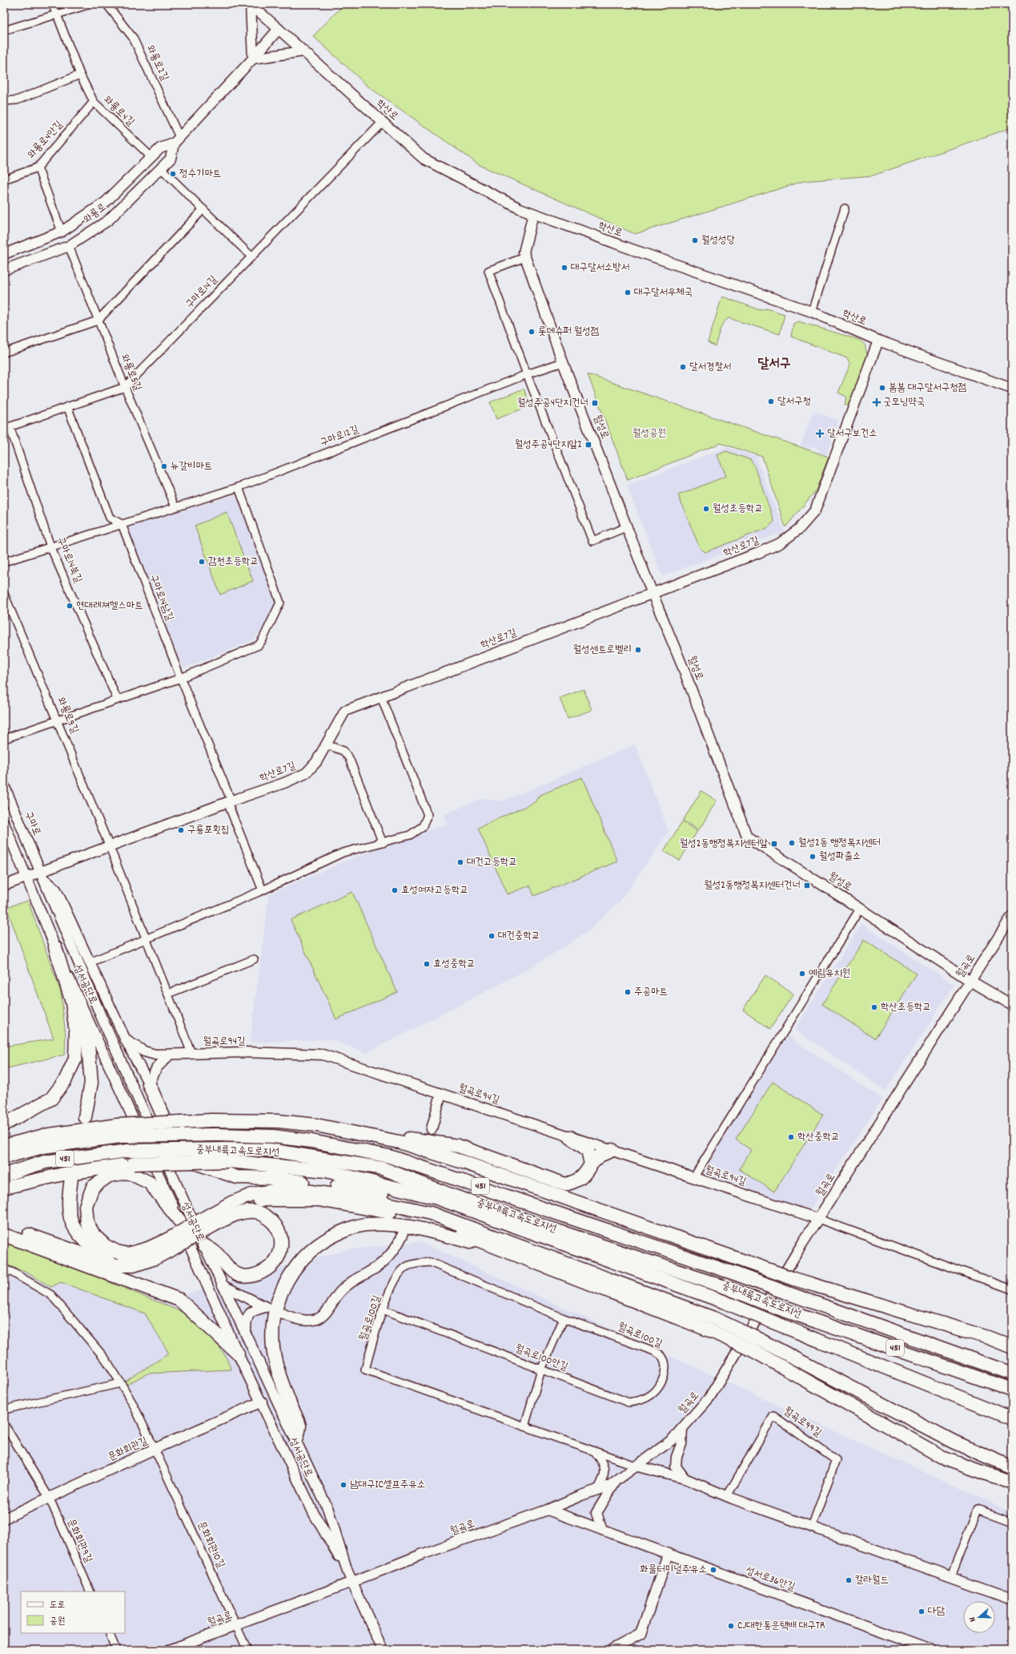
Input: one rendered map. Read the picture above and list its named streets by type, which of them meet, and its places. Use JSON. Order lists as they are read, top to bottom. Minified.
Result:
{"streets":{"highway":["중부내륙고속도로지선","451"],"main road":["학산로","와룡로","월성로","학산로7길","구마로","월곡로","성서공단로","월곡로94길","문화회관길","성서로36안길"],"street":["와룡로2길","와룡로4길","와룡로4안길","구마로14길","와룡로5길","구마로12길","구마로14북길","구마로14남길","와룡로9길","월곡로100길","월곡로100안길","월곡로99길","문화회관9길","문화회관10길"]},"crossings":[["와룡로2길","와룡로"],["학산로","와룡로"],["학산로","구마로14길"],["학산로","월성로"],["학산로","학산로7길"],["와룡로4길","와룡로4안길"],["와룡로4길","와룡로"],["와룡로","와룡로5길"],["구마로14길","와룡로5길"],["구마로14길","구마로14북길"],["와룡로5길","구마로12길"],["월성로","구마로12길"],["월성로","학산로7길"],["월성로","월곡로"],["구마로12길","구마로14북길"],["구마로12길","구마로14남길"],["학산로7길","구마로14남길"],["학산로7길","와룡로9길"],["학산로7길","구마로"],["학산로7길","성서공단로"],["와룡로9길","월곡로94길"],["구마로","성서공단로"],["월곡로","성서공단로"],["월곡로","월곡로94길"],["월곡로","월곡로100길"],["월곡로","문화회관10길"],["월곡로","성서로36안길"],["성서공단로","문화회관길"],["월곡로100길","월곡로100안길"],["문화회관길","문화회관9길"],["문화회관길","문화회관10길"]],"districts":["달서구"],"parks":["월성공원"],"places":{"other":["정수기마트","월성성당","대구달서소방서","대구달서우체국","롯데슈퍼 월성점","달서경찰서","봄봄 대구달서구청점","달서구청","뉴갈비마트","월성초등학교","감천초등학교","현대레져헬스마트","월성센트로벨리","구룡포횟집","월성2동 행정복지센터","월성파출소","대건고등학교","효성여자고등학교","대건중학교","효성중학교","예림유치원","주공마트","학산초등학교","학산중학교","남대구IC셀프주유소","화물터미널주유소","칼라월드","다담","CJ대한통운택배 대구TR"],"health":["굿모닝약국","달서구보건소"],"transit":["월성주공4단지건너","월성주공4단지앞2","월성2동행정복지센터앞","월성2동행정복지센터건너"]},"legend":["도로","공원"],"north":"left"}
